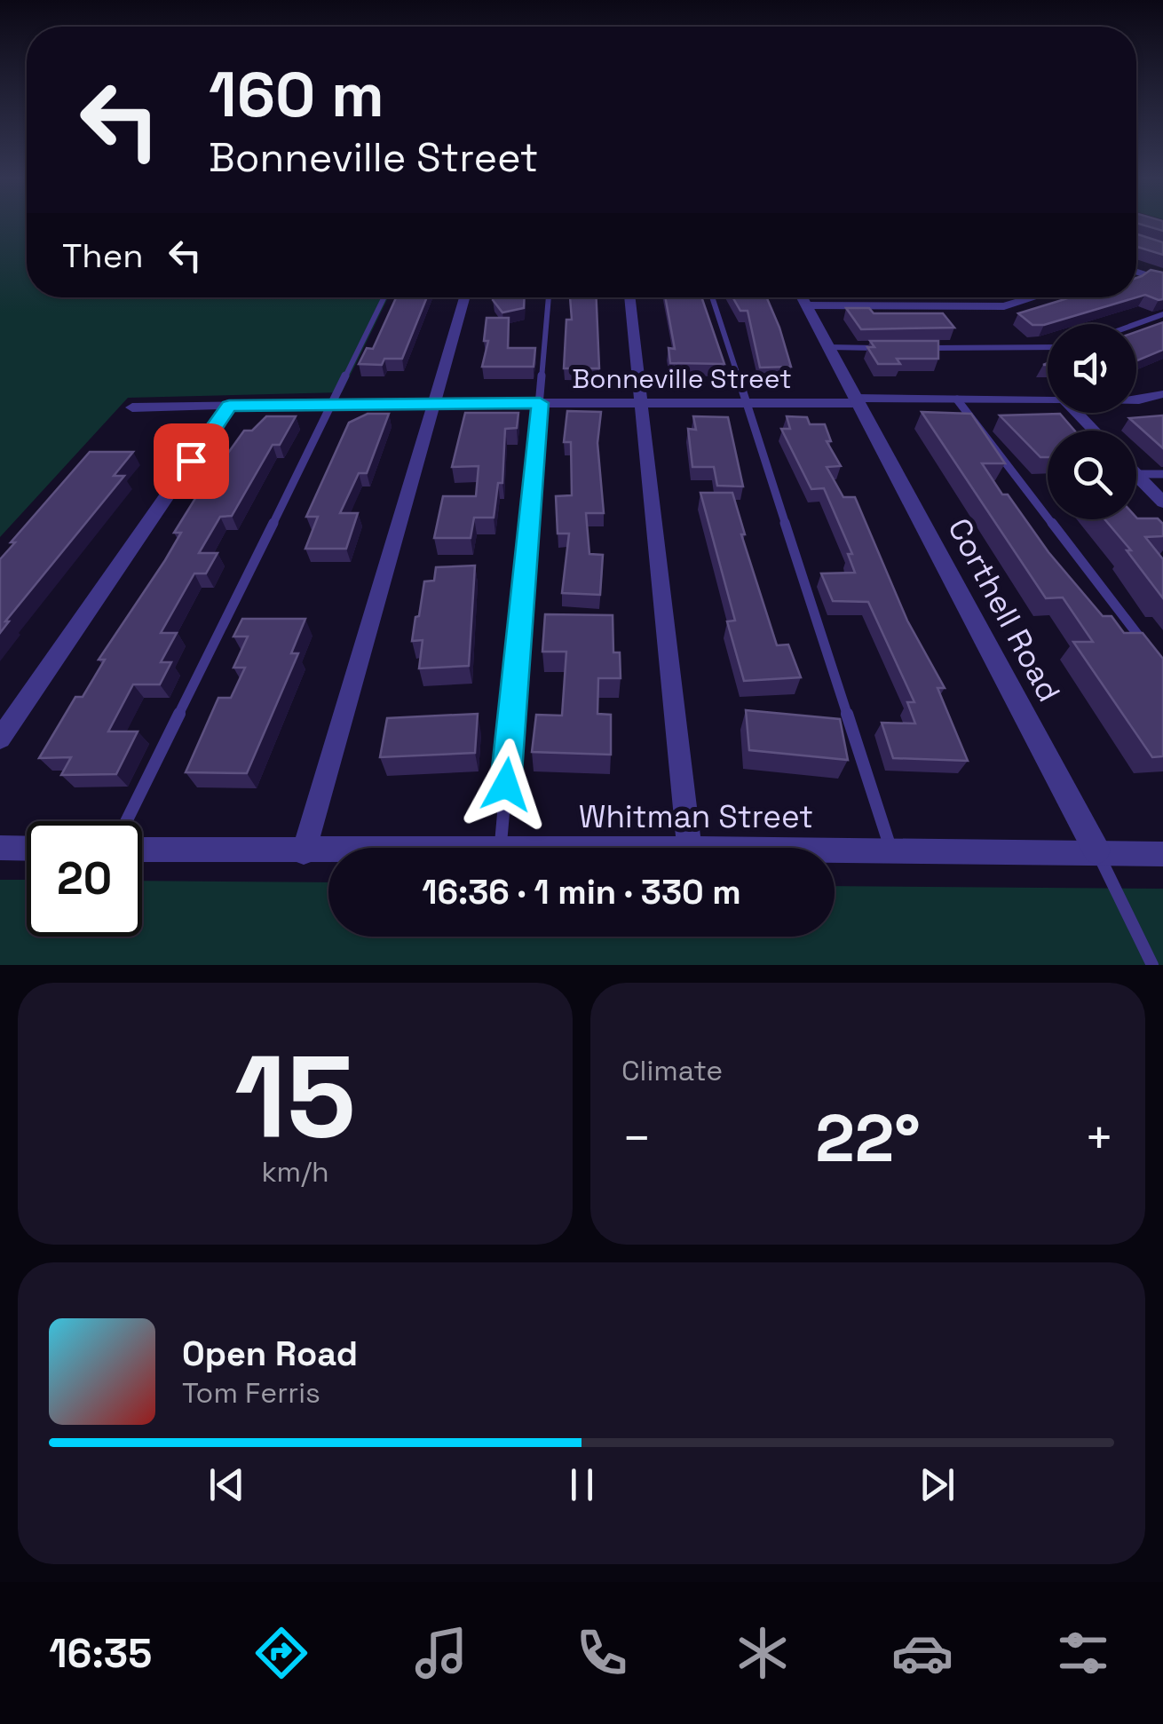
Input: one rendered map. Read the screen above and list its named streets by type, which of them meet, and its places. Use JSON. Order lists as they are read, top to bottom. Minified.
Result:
{"streets":{"street":["Bonneville Street","Corthell Road","Whitman Street"]},"crossings":[["Bonneville Street","Corthell Road"],["Corthell Road","Whitman Street"]],"page":{"turn":["160 m","Bonneville Street"],"then":"Then","limit":"20","trip":"16:36 · 1 min · 330 m","tile":[["15","km/h"],"Climate"],"heat":["−","22°","+"],"song":["Open Road","Tom Ferris"],"tabs":"16:35"}}
